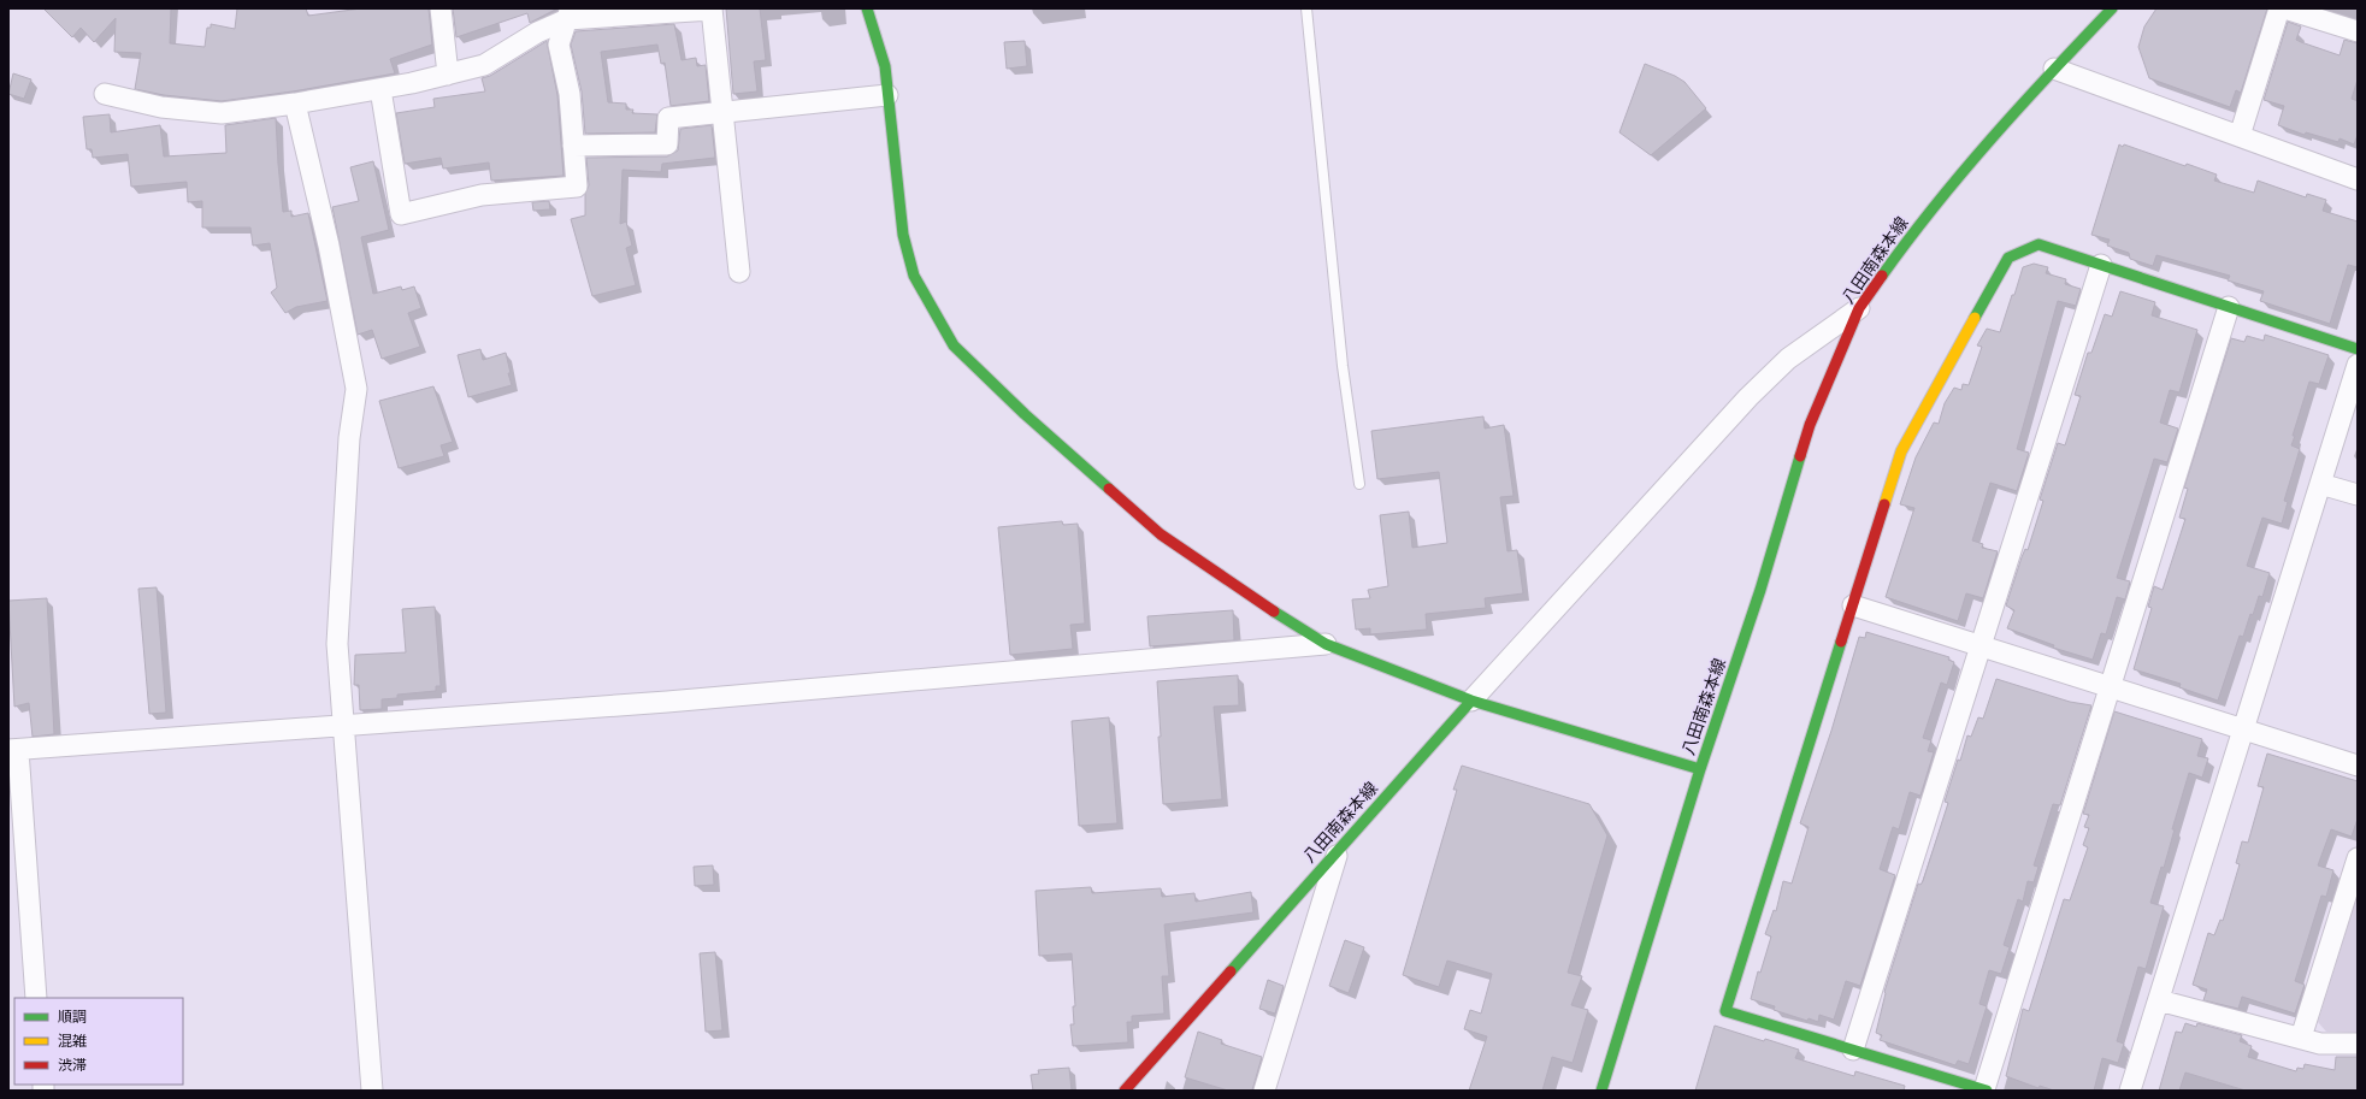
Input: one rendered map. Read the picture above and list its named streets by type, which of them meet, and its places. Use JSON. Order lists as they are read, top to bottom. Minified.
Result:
{"streets":{"street":["八田南森本線"]},"legend":["順調","混雑","渋滞"]}
